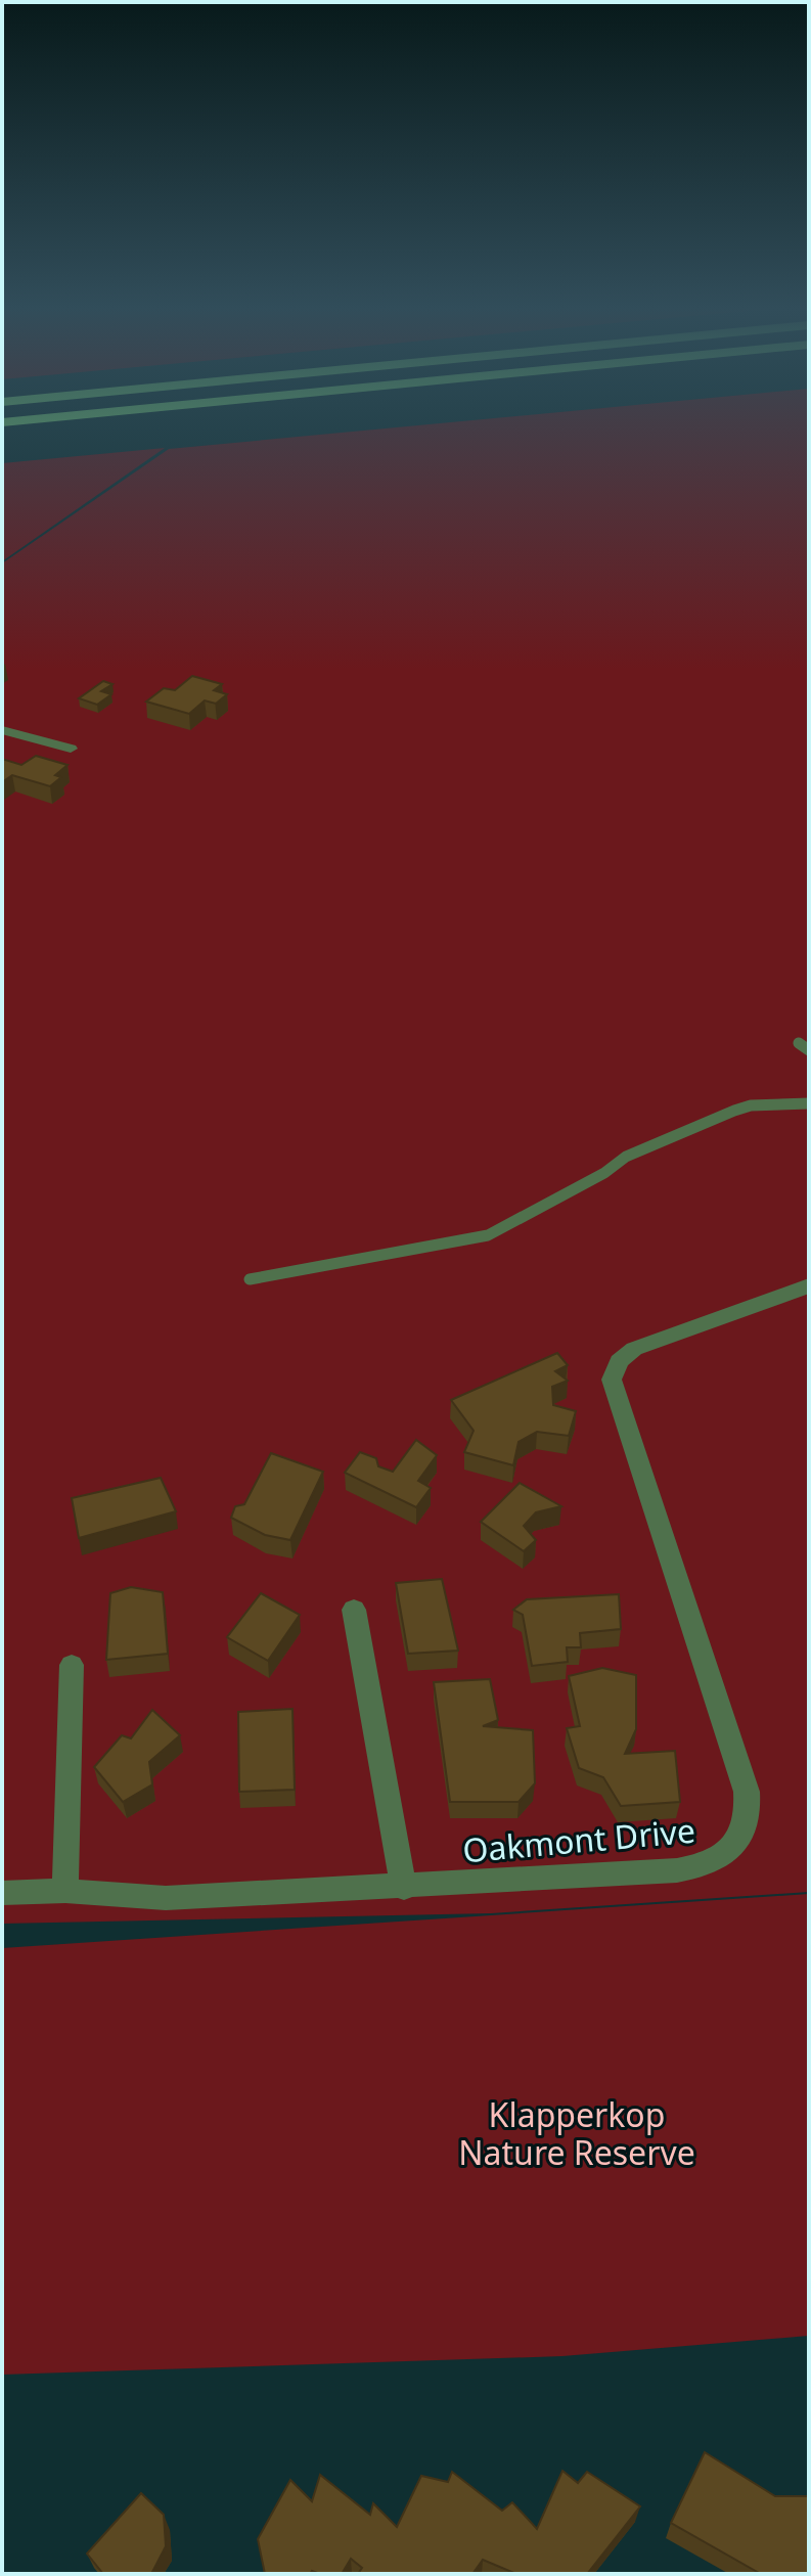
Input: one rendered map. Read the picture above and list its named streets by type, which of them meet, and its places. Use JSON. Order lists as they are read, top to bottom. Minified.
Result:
{"streets":{"street":["Oakmont Drive"]},"parks":["Klapperkop Nature Reserve"]}
